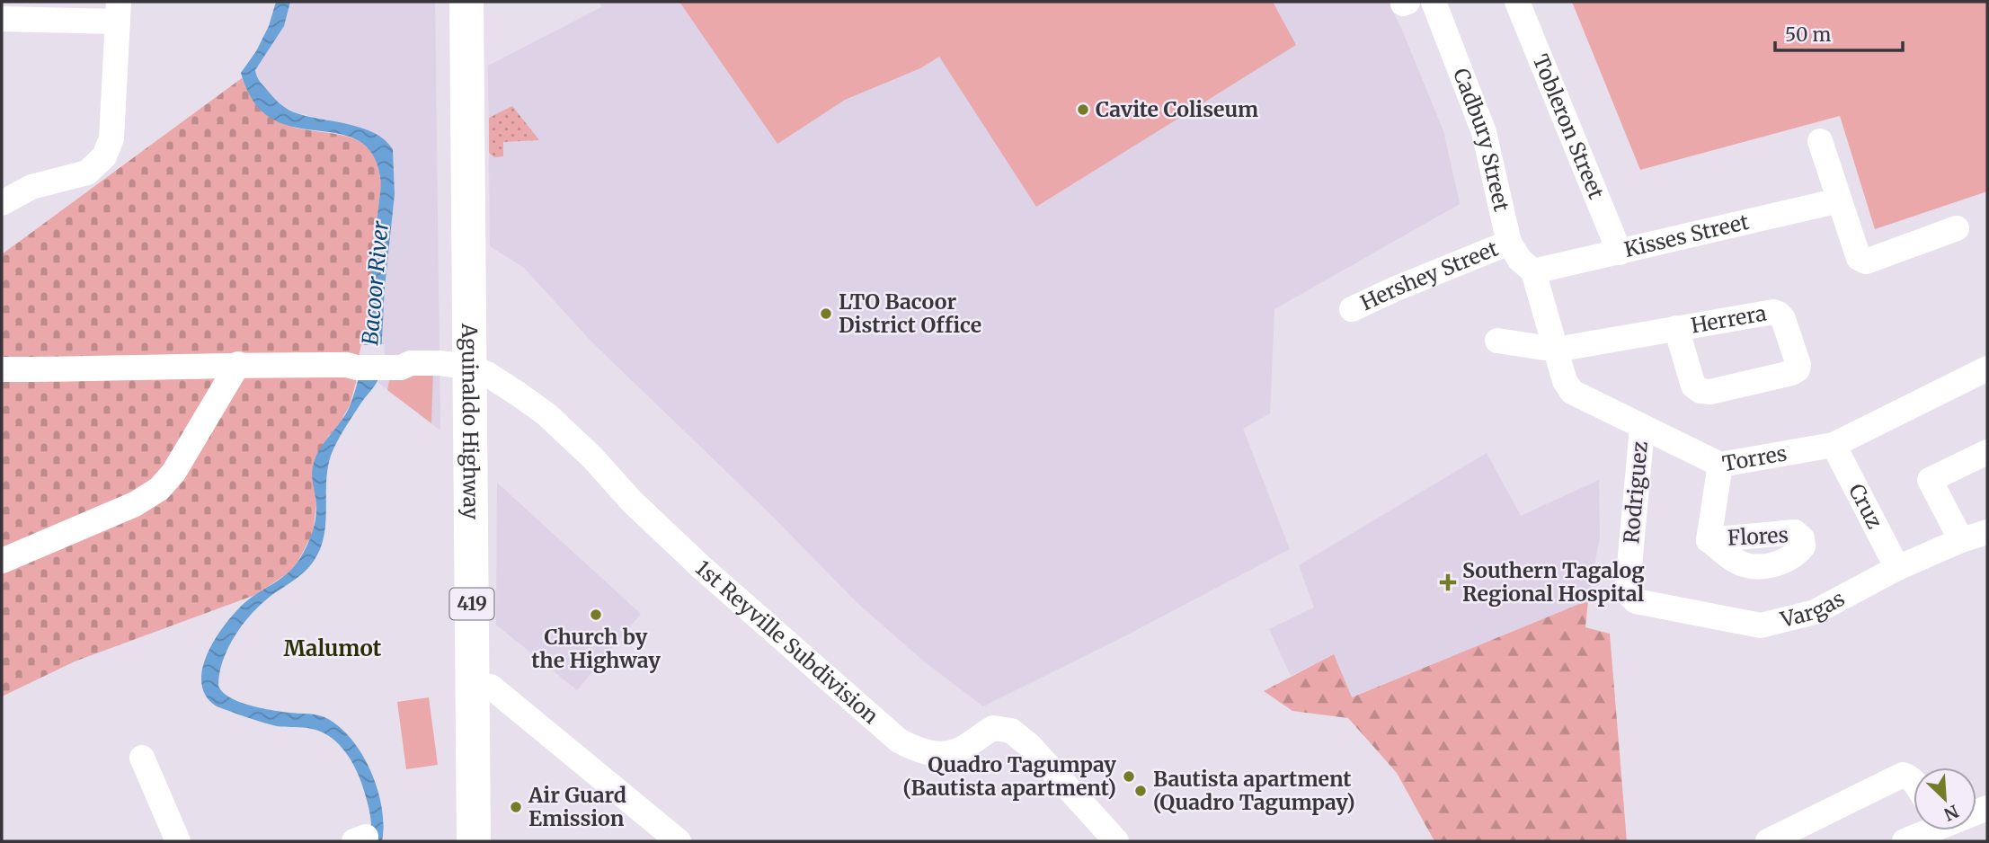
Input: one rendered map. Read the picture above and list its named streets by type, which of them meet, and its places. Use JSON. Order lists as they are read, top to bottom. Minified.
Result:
{"streets":{"highway":["Aguinaldo Highway","419"],"street":["Tobleron Street","Cadbury Street","Kisses Street","Hershey Street","Herrera","Torres","Rodriguez","Cruz","Flores","Vargas","1st Reyville Subdivision"]},"crossings":[["Tobleron Street","Kisses Street"],["Cadbury Street","Kisses Street"],["Cadbury Street","Hershey Street"],["Cadbury Street","Torres"],["Kisses Street","Torres"],["Herrera","Torres"],["Aguinaldo Highway","1st Reyville Subdivision"],["Torres","Rodriguez"],["Torres","Cruz"],["Torres","Flores"],["Rodriguez","Vargas"],["Cruz","Vargas"]],"districts":["Malumot"],"water":["Bacoor River"],"places":{"other":["Cavite Coliseum","LTO Bacoor District Office","Church by the Highway","Quadro Tagumpay (Bautista apartment)","Bautista apartment (Quadro Tagumpay)","Air Guard Emission"],"health":["Southern Tagalog Regional Hospital"]},"scale_bar":"50 m","north":"bottom right"}
